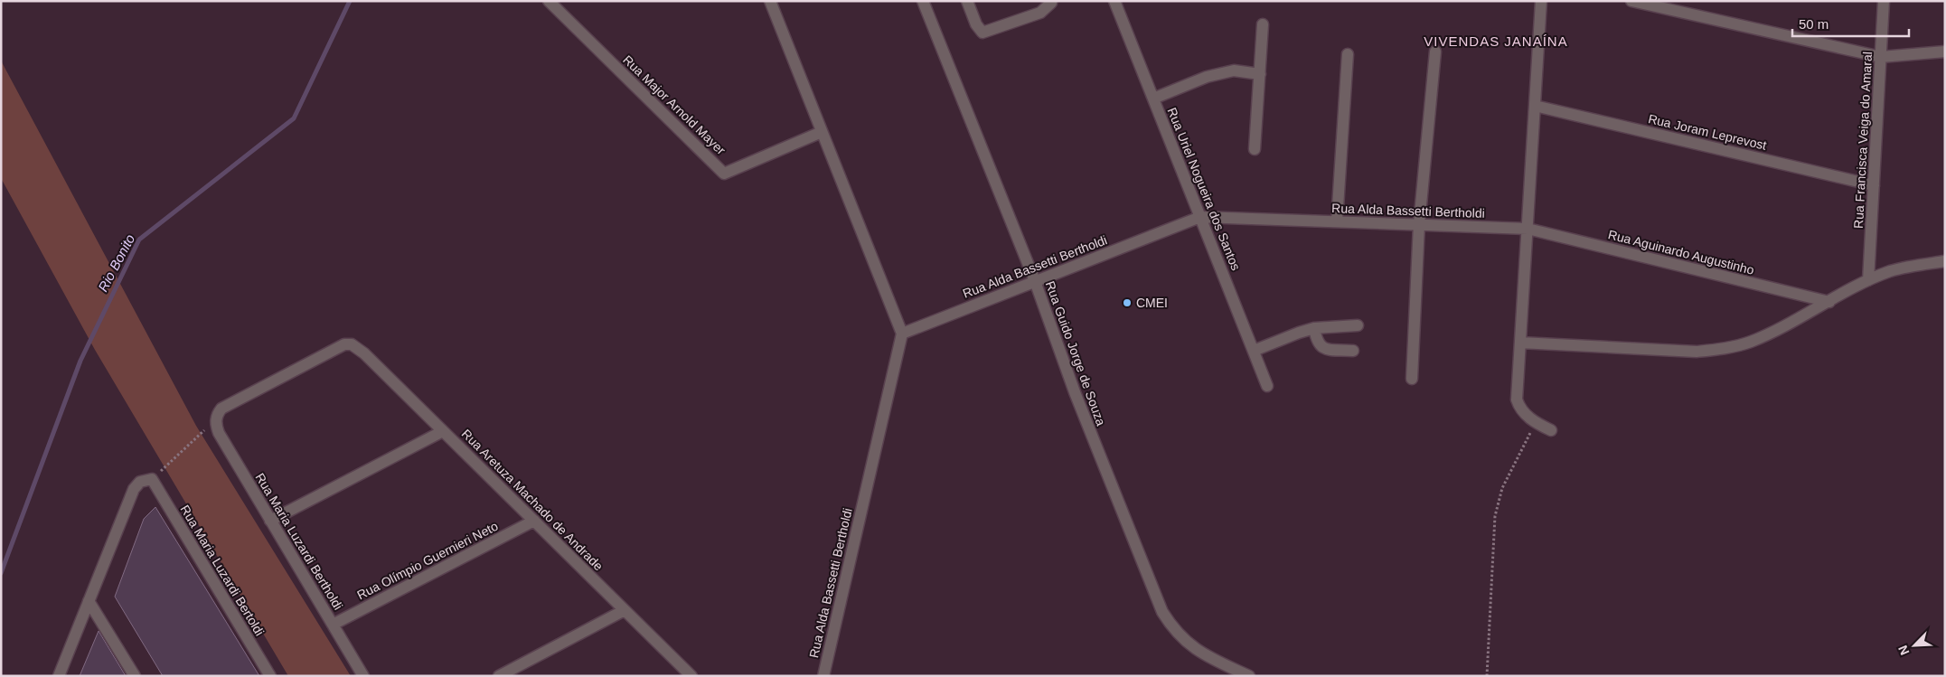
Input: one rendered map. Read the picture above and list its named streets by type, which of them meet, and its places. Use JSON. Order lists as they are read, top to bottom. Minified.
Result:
{"streets":{"street":["Rua Major Arnold Mayer","Rua Joram Leprevost","Rua Francisca Veiga do Amaral","Rua Uriel Nogueira dos Santos","Rua Alda Bassetti Bertholdi","Rua Aguinardo Augustinho","Rua Guido Jorge de Souza","Rua Aretuza Machado de Andrade","Rua Maria Luzardi Bertholdi","Rua Olímpio Guernieri Neto","Rua Maria Luzardi Bertoldi"]},"crossings":[["Rua Joram Leprevost","Rua Francisca Veiga do Amaral"],["Rua Uriel Nogueira dos Santos","Rua Alda Bassetti Bertholdi"],["Rua Alda Bassetti Bertholdi","Rua Aguinardo Augustinho"],["Rua Alda Bassetti Bertholdi","Rua Guido Jorge de Souza"],["Rua Aretuza Machado de Andrade","Rua Maria Luzardi Bertholdi"],["Rua Aretuza Machado de Andrade","Rua Olímpio Guernieri Neto"],["Rua Maria Luzardi Bertholdi","Rua Olímpio Guernieri Neto"]],"districts":["VIVENDAS JANAÍNA"],"water":["Rio Bonito"],"places":["CMEI"],"scale_bar":"50 m","north":"bottom left"}
